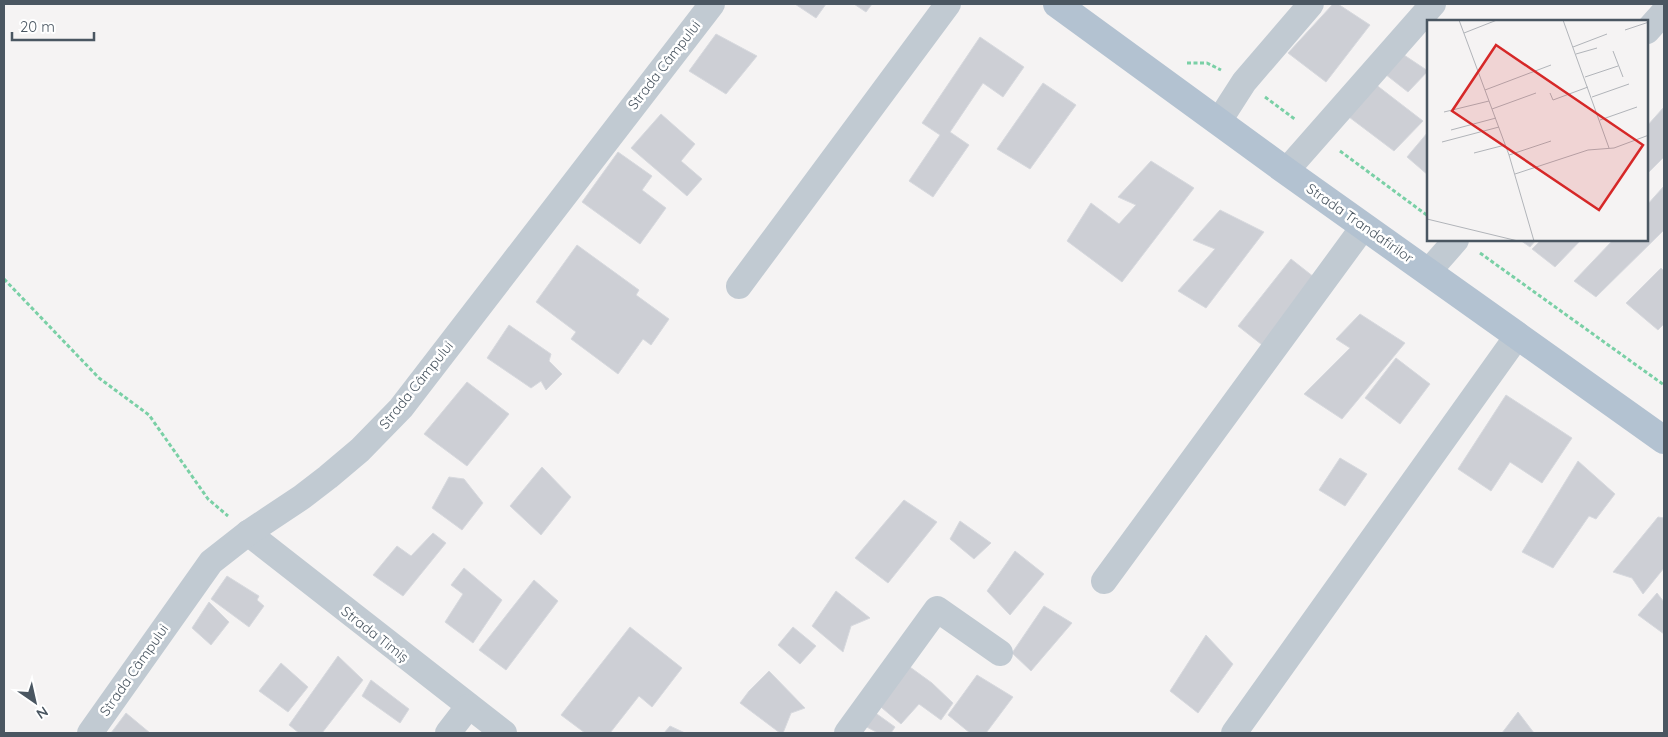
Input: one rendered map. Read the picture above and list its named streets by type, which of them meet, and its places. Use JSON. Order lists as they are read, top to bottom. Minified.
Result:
{"streets":{"main road":["Strada Trandafirilor"],"street":["Strada Câmpului","Strada Timiș"]},"crossings":[["Strada Câmpului","Strada Timiș"]],"scale_bar":"20 m","north":"bottom right"}
